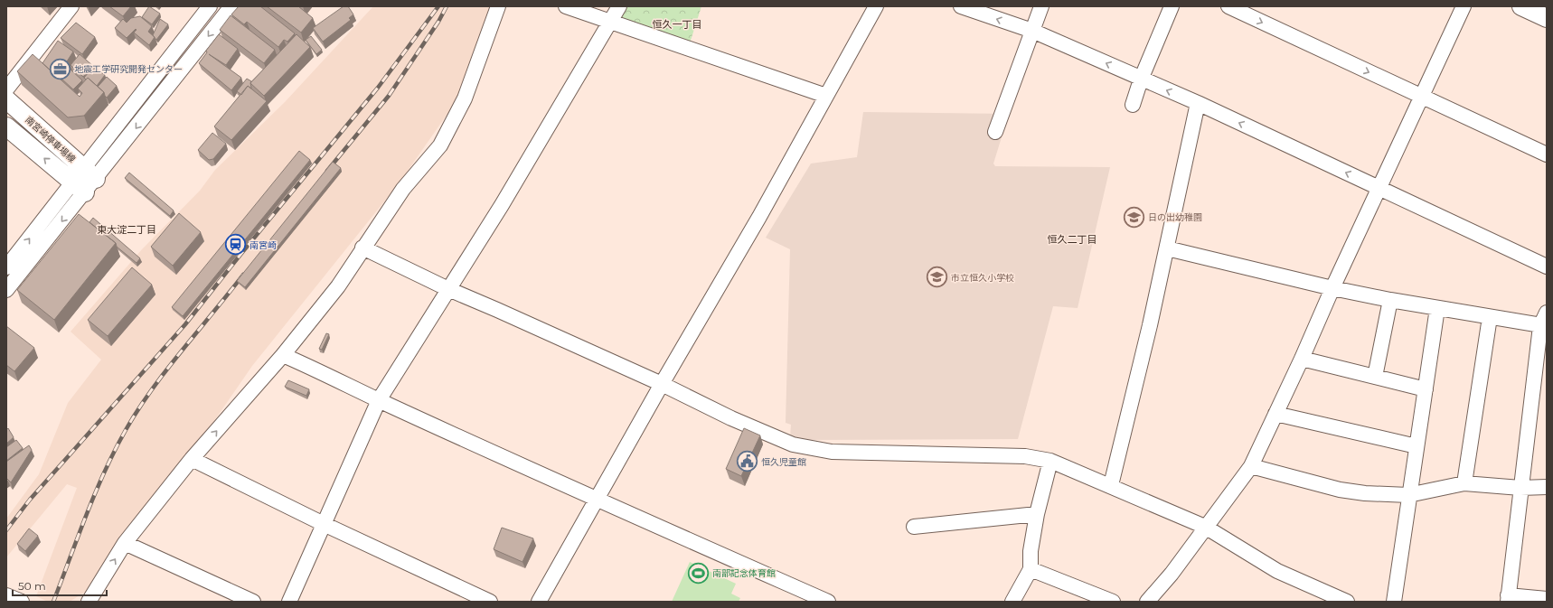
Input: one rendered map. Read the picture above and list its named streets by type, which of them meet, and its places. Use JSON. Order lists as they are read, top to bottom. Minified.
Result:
{"streets":{"main road":["南宮崎停車場線"]},"districts":["恒久一丁目","東大淀二丁目","恒久二丁目"],"places":{"office":["地震工学研究開発センター"],"school or university":["日の出幼稚園","市立恒久小学校"],"station":["南宮崎"],"public building":["恒久児童館"],"sports":["南部記念体育館"]},"scale_bar":"50 m"}
